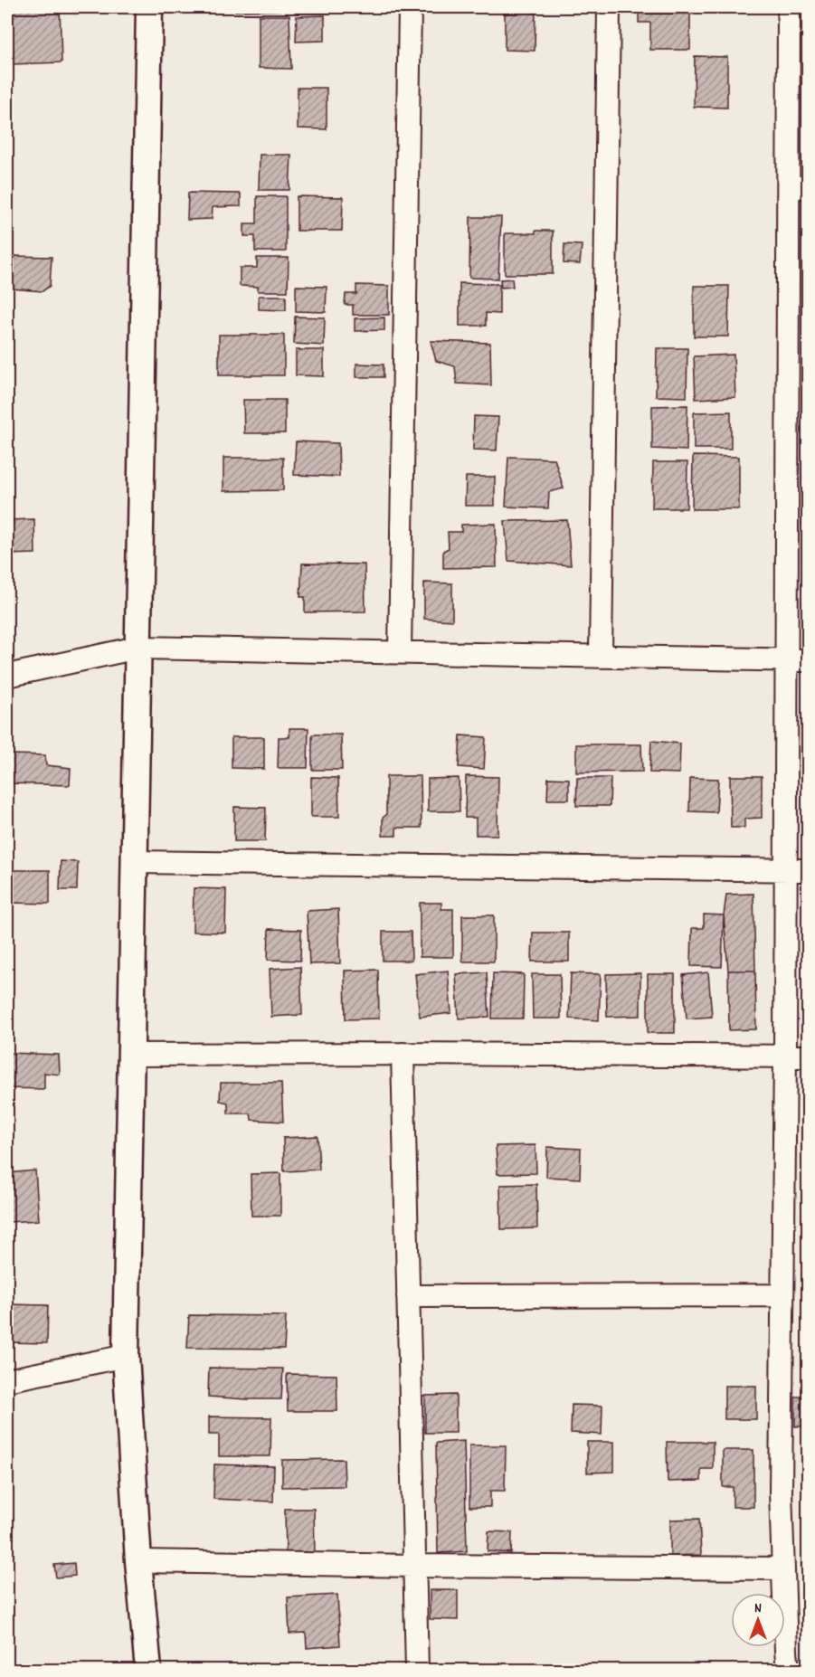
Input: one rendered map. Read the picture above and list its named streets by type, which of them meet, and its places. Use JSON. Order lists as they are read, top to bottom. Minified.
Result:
{"north":"top"}
